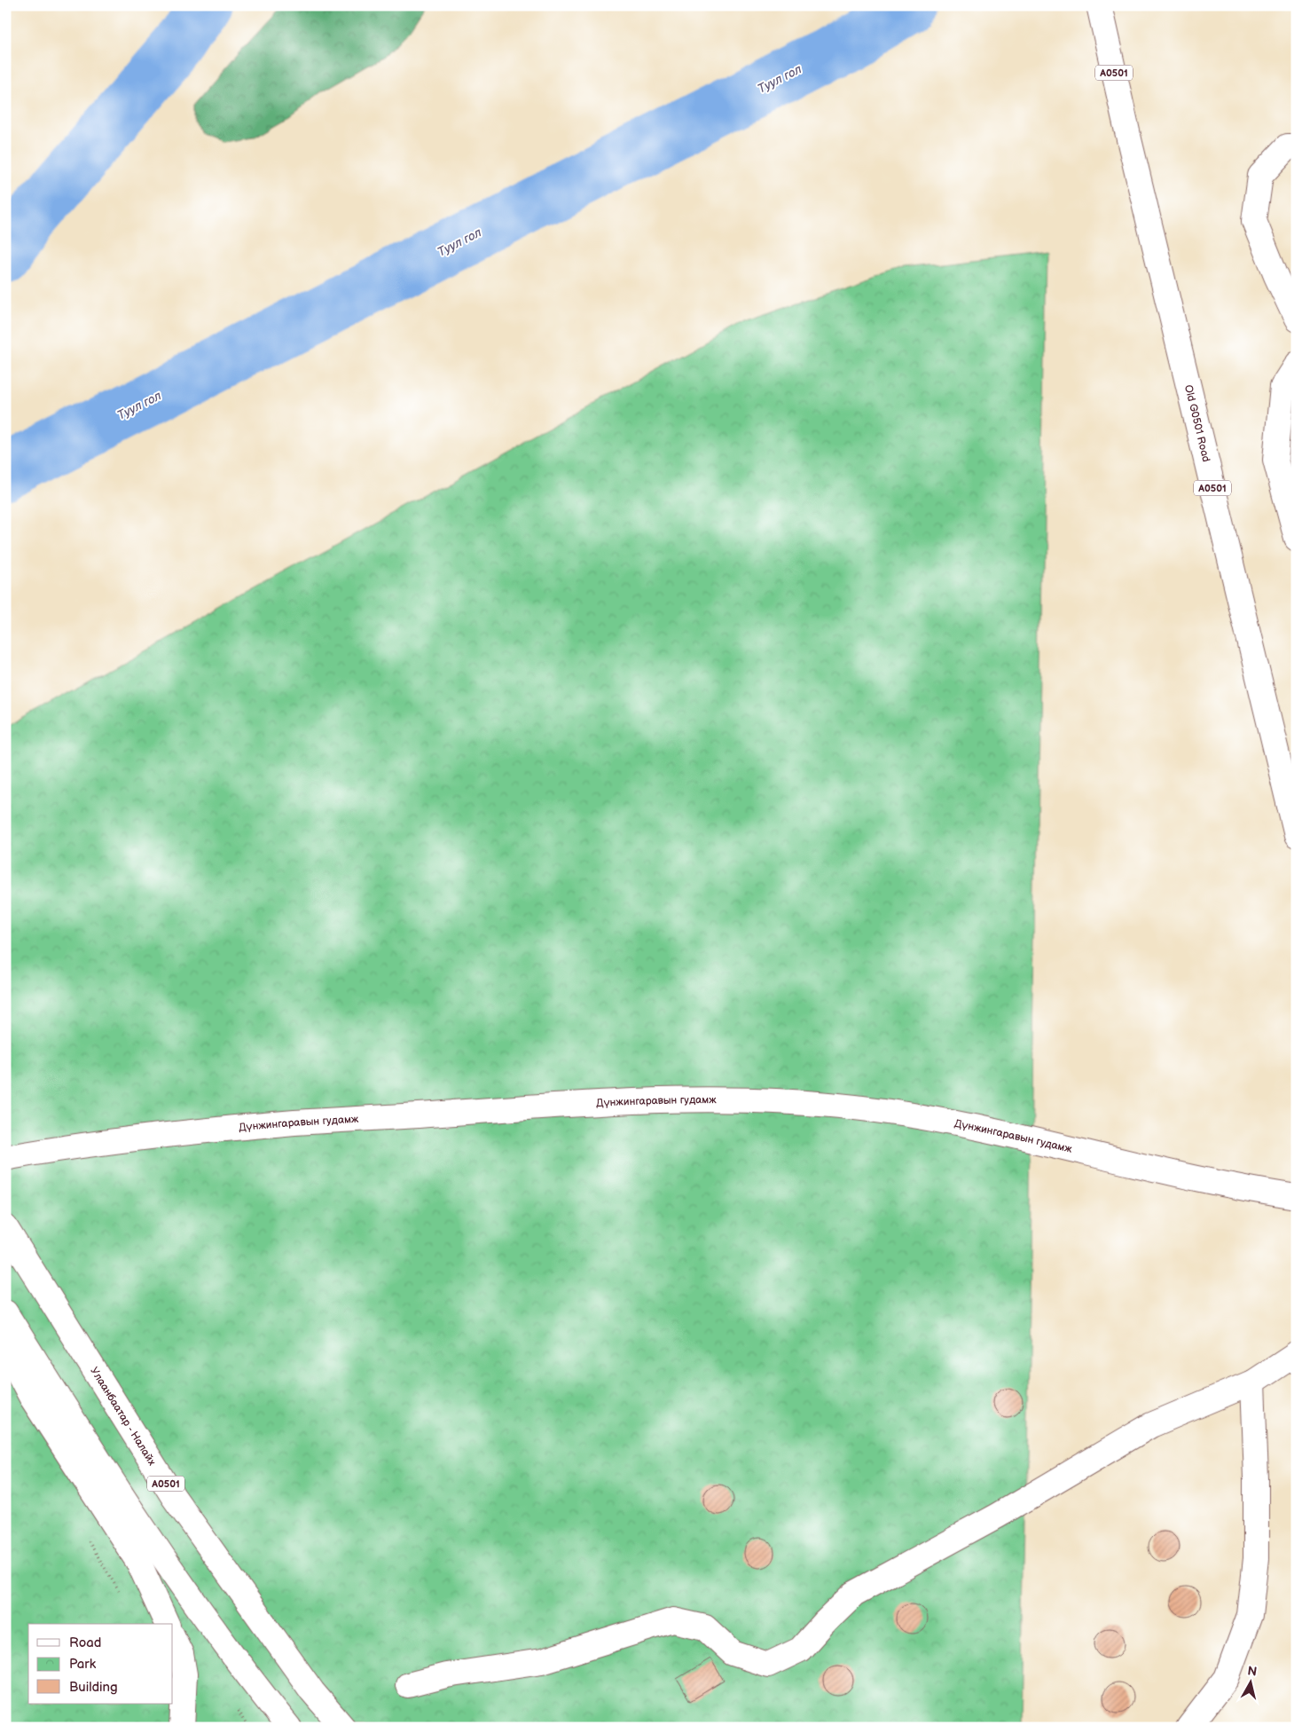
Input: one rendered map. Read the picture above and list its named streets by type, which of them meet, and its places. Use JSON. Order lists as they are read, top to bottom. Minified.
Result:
{"streets":{"main road":["A0501","Old G0501 Road","Дүнжингаравын гудамж","Улаанбаатар - Налайх"]},"water":["Туул гол"],"legend":["Road","Park","Building"],"north":"top"}
